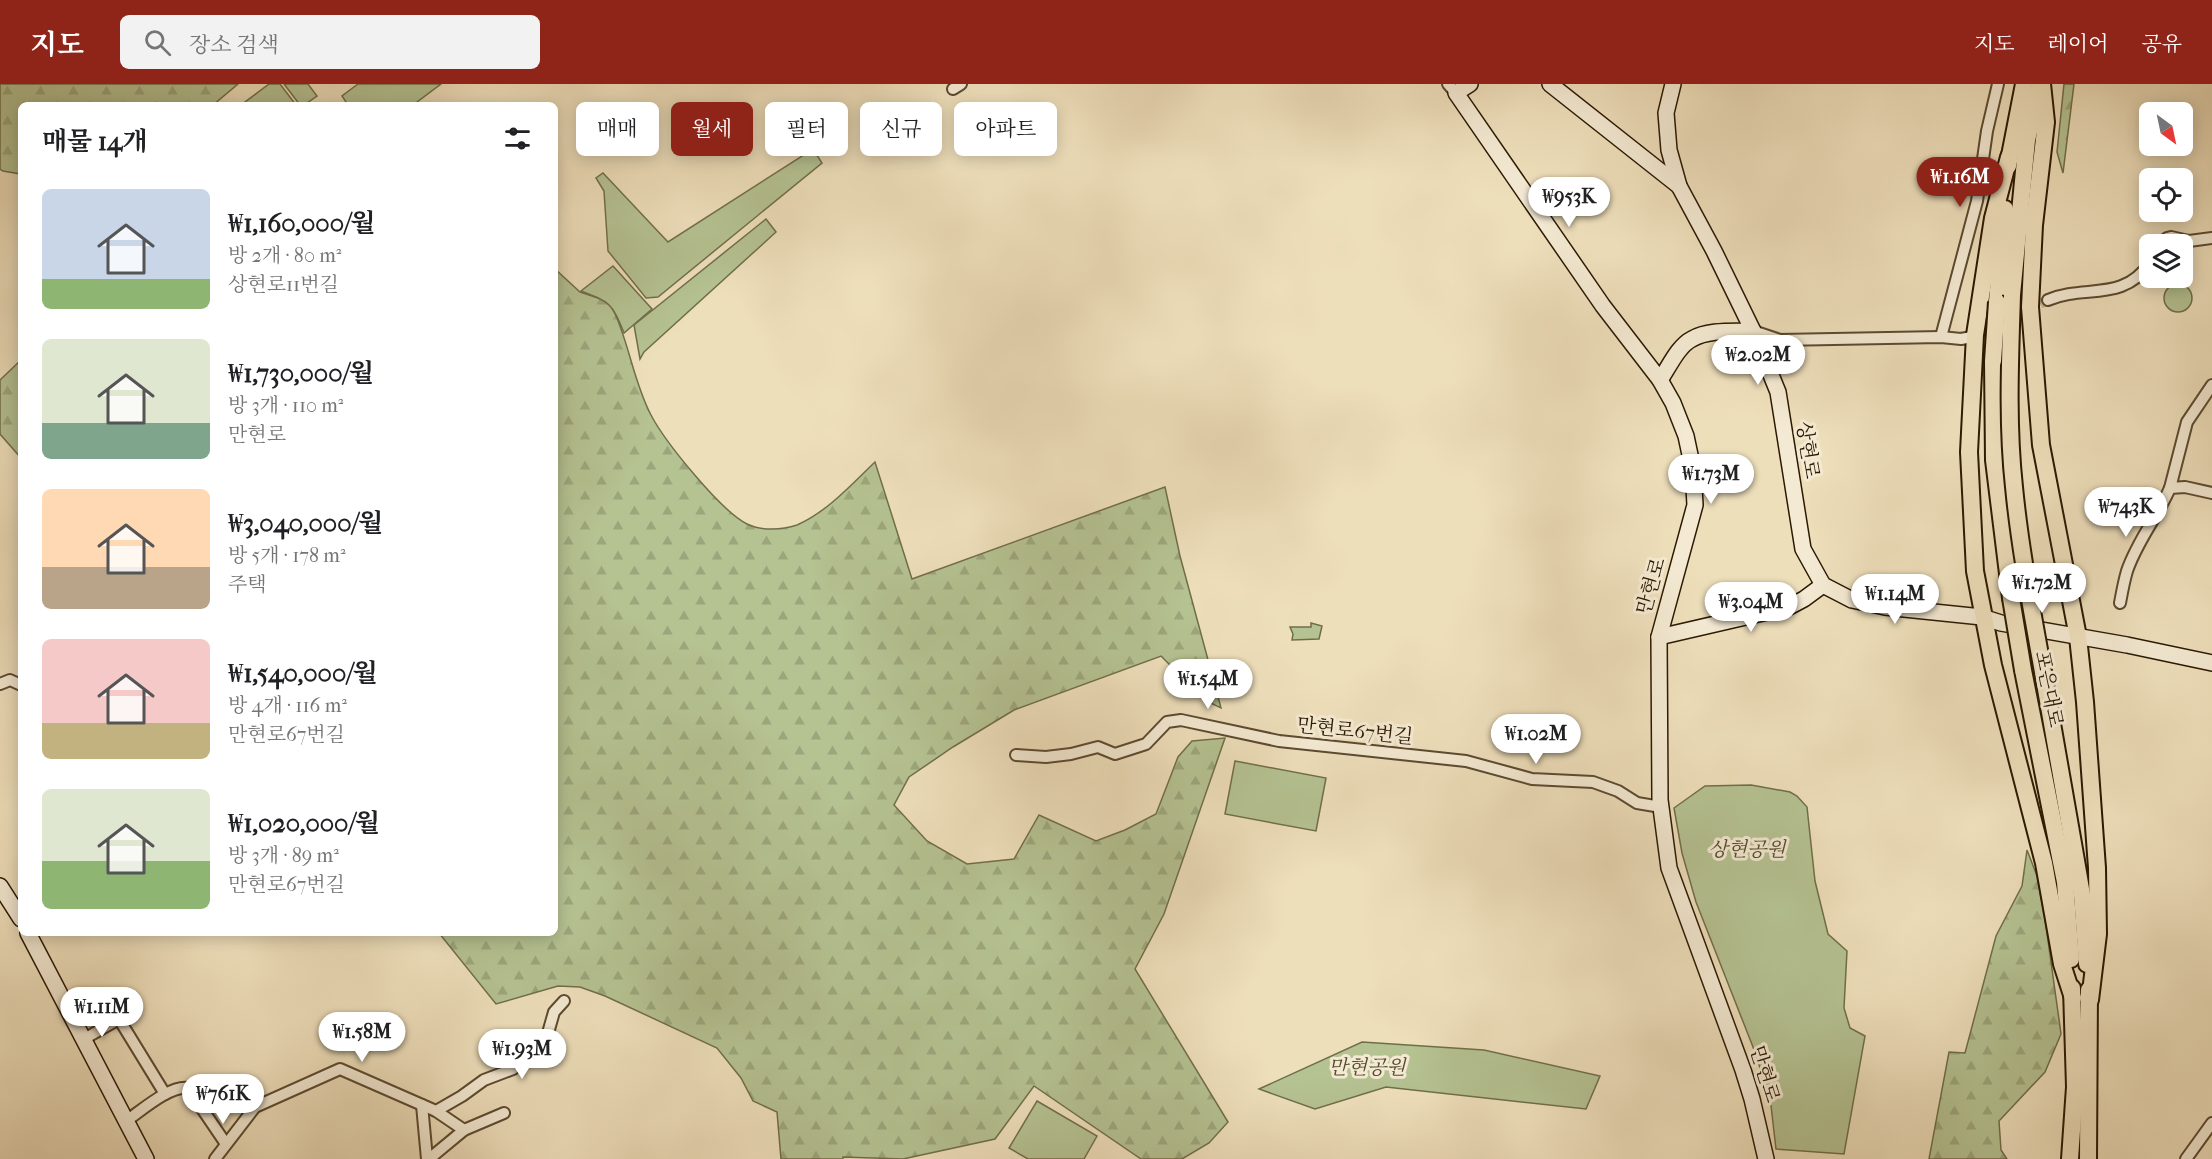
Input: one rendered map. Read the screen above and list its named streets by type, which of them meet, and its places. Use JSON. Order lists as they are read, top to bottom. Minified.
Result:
{"streets":{"main road":["포은대로"],"street":["상현로","만현로","만현로67번길"]},"crossings":[["만현로","만현로67번길"]],"parks":["상현공원","만현공원"],"north":"bottom right","page":{"header":"지도","search":"장소 검색","nav":["지도","레이어","공유"],"chip":["매매","월세","필터","신규","아파트"],"heading":"매물 14개","price":["₩1.16M","₩953K","₩2.02M","₩1.73M","₩743K","₩1.72M","₩1.14M","₩3.04M","₩1.54M","₩1.02M","₩1.11M","₩1.58M","₩1.93M","₩761K"],"list":[{"name":"₩1,160,000/월","note":"방 2개 · 80 m² · 상현로11번길"},{"name":"₩1,730,000/월","note":"방 3개 · 110 m² · 만현로"},{"name":"₩3,040,000/월","note":"방 5개 · 178 m² · 주택"},{"name":"₩1,540,000/월","note":"방 4개 · 116 m² · 만현로67번길"},{"name":"₩1,020,000/월","note":"방 3개 · 89 m² · 만현로67번길"}]}}
